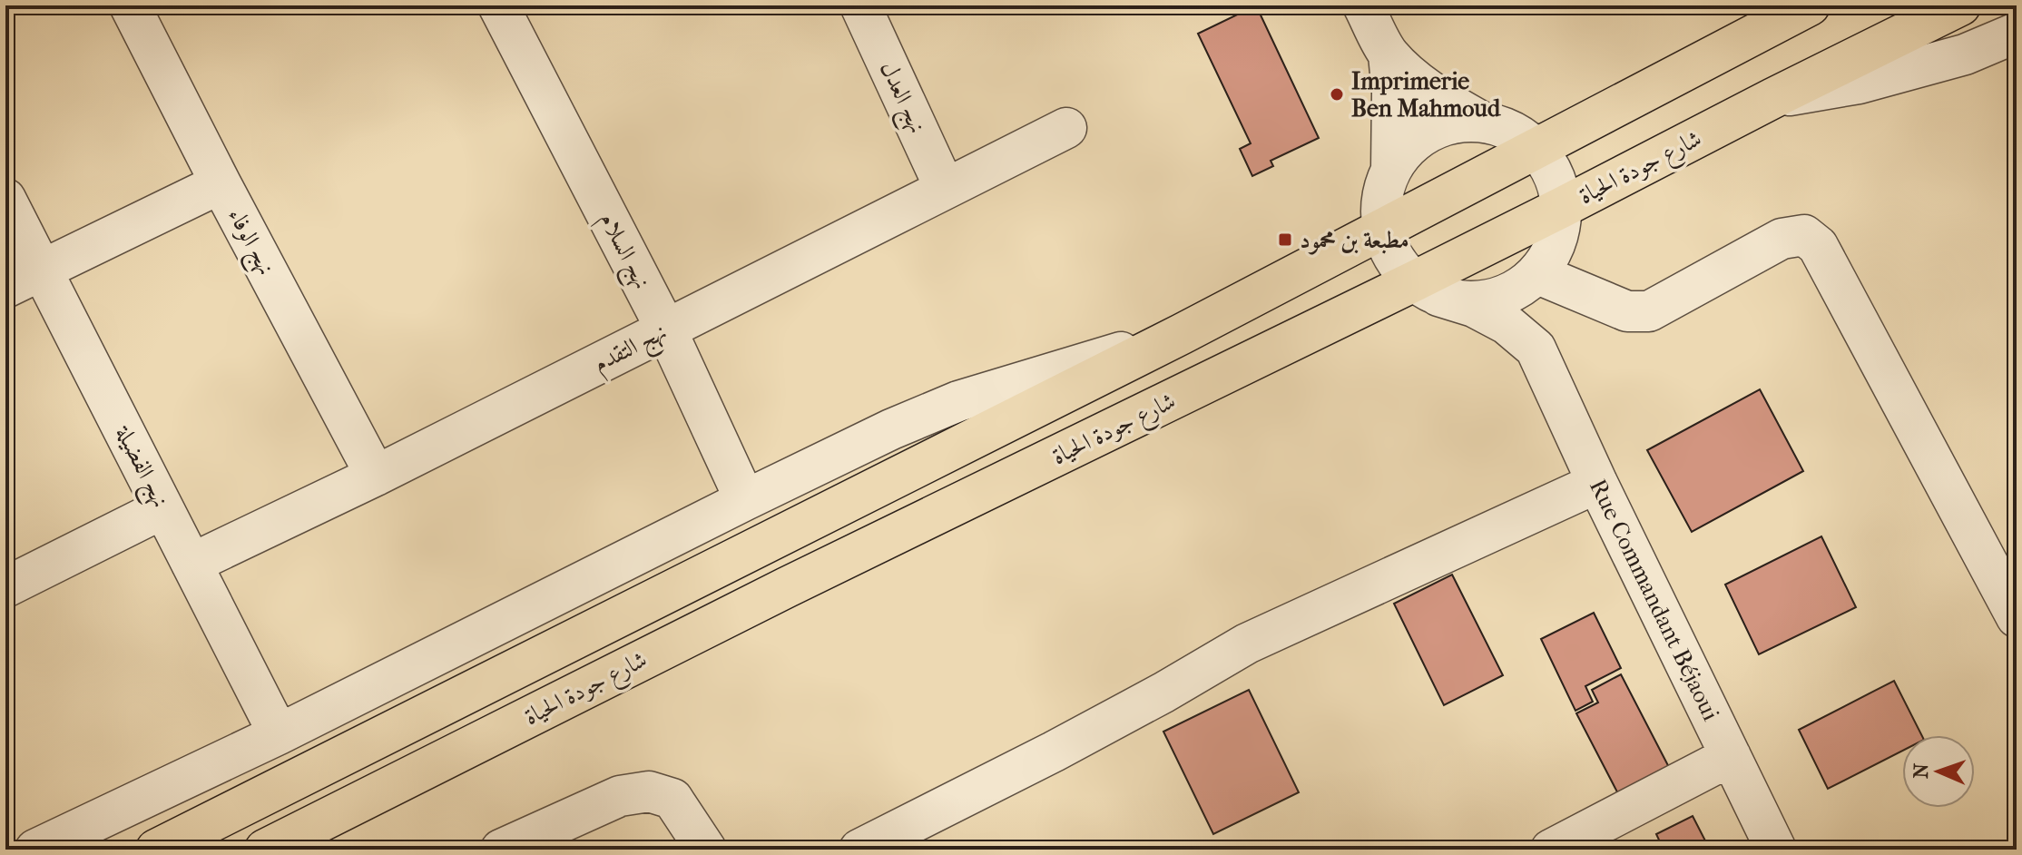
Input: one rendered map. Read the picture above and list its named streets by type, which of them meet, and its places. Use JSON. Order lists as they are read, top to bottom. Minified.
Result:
{"streets":{"highway":["شارع جودة الحياة"],"street":["نهج العدل","نهج الوفاء","نهج السلام","نهج التقدم","نهج الفضيلة","Rue Commandant Béjaoui"]},"crossings":[["نهج العدل","نهج التقدم"],["نهج الوفاء","نهج التقدم"],["نهج السلام","نهج التقدم"],["نهج التقدم","نهج الفضيلة"]],"places":{"other":["Imprimerie Ben Mahmoud"],"transit":["مطبعة بن محمود"]},"north":"left"}
